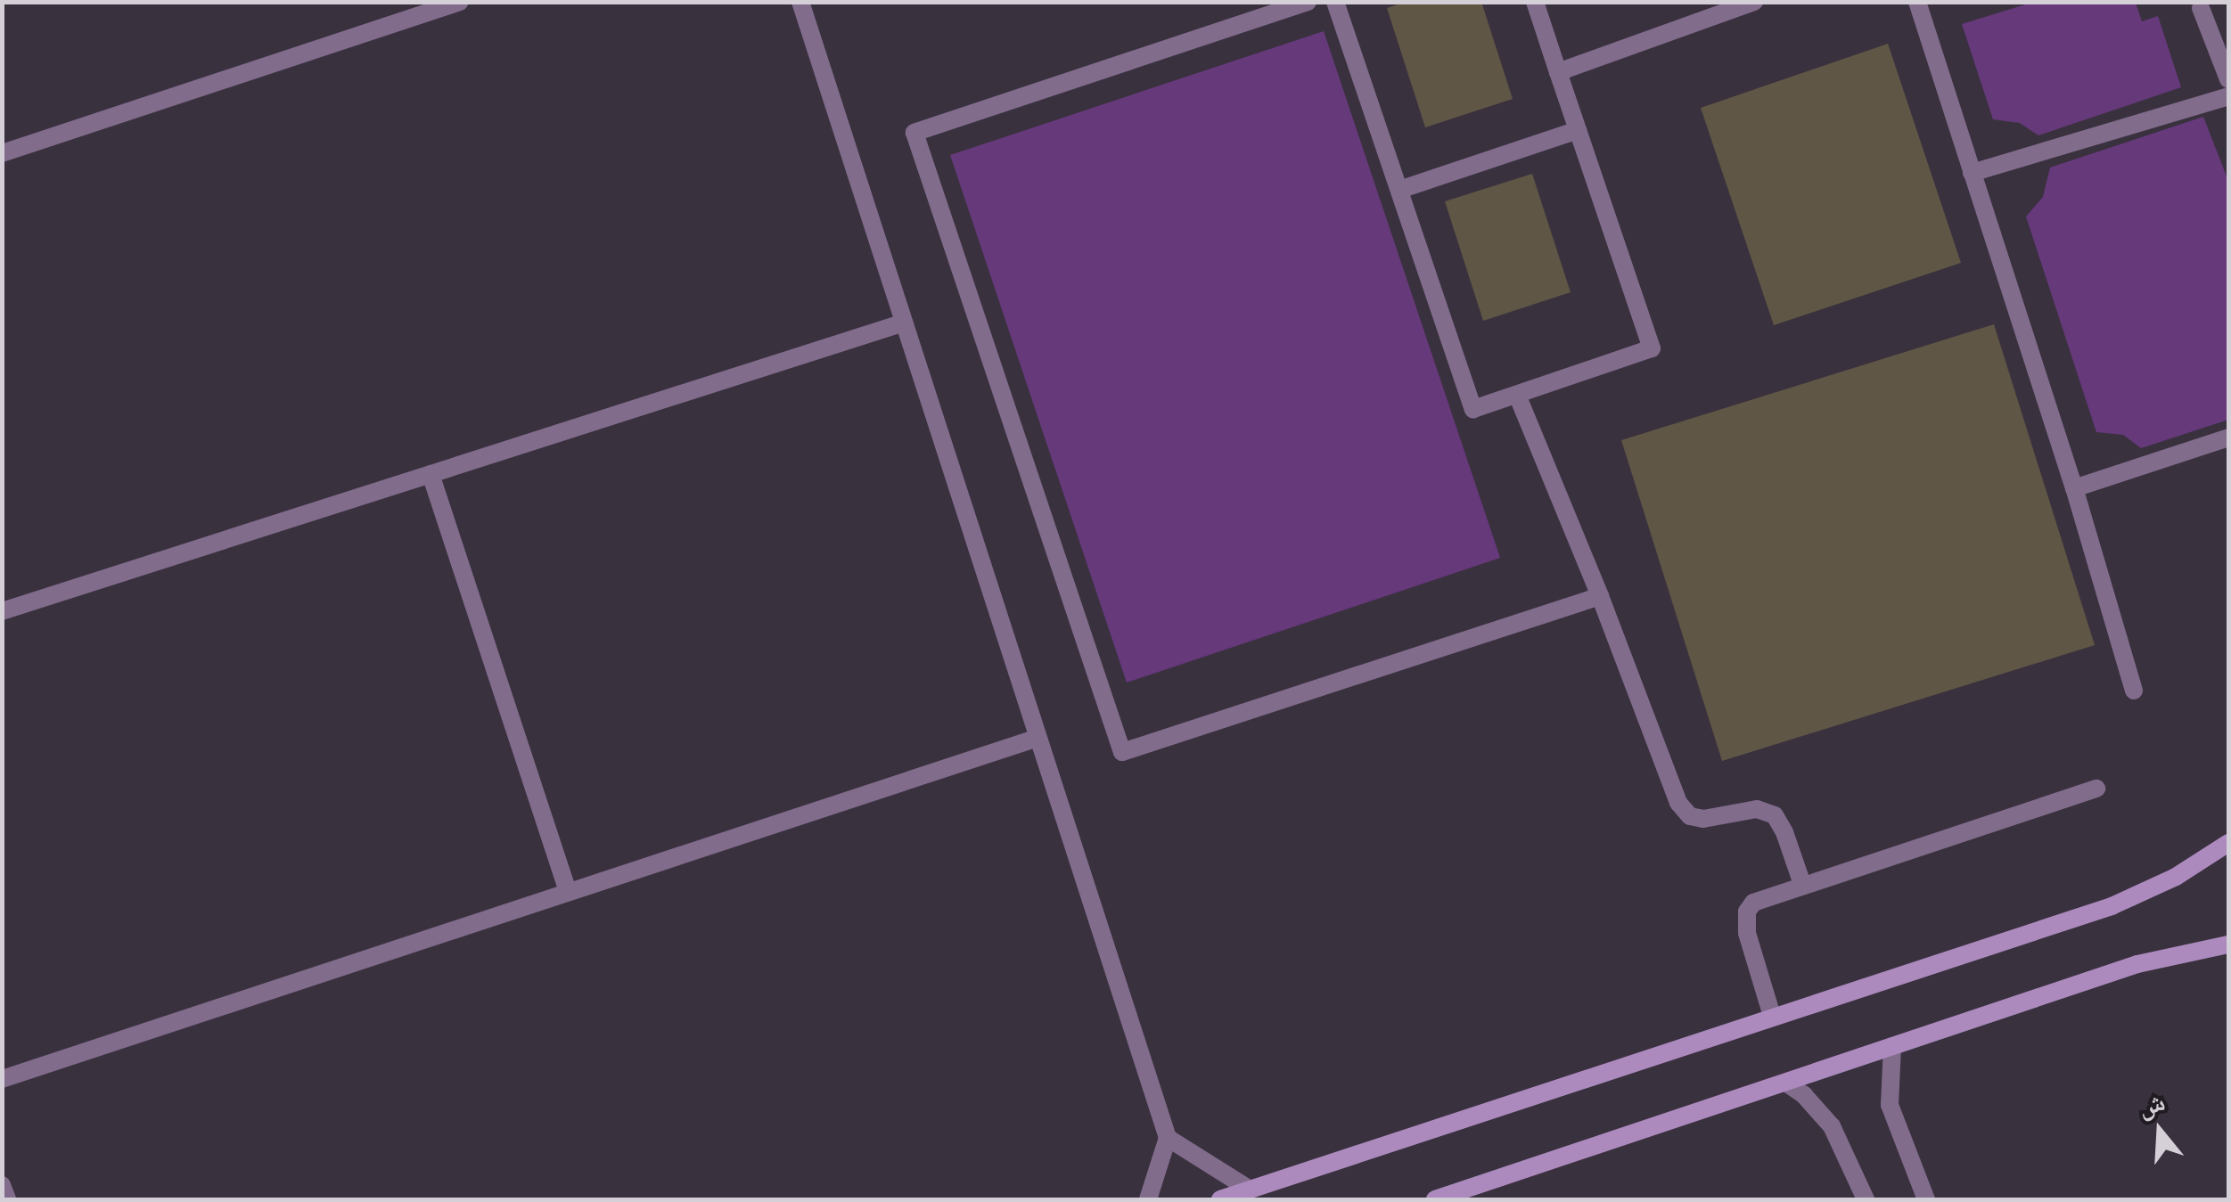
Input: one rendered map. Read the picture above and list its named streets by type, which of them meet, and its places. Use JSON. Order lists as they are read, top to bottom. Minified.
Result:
{"north":"top"}
